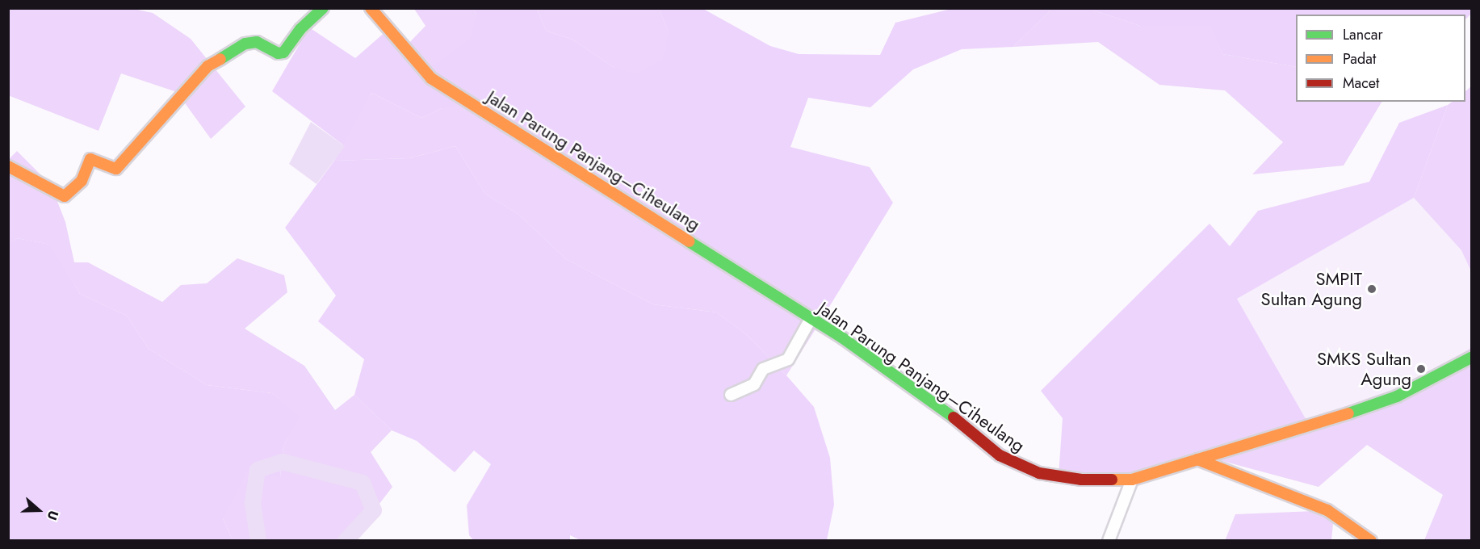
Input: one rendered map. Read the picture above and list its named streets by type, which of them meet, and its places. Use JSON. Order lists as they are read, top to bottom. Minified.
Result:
{"streets":{"street":["Jalan Parung Panjang–Ciheulang"]},"places":["SMPIT Sultan Agung","SMKS Sultan Agung"],"legend":["Lancar","Padat","Macet"],"north":"right"}
